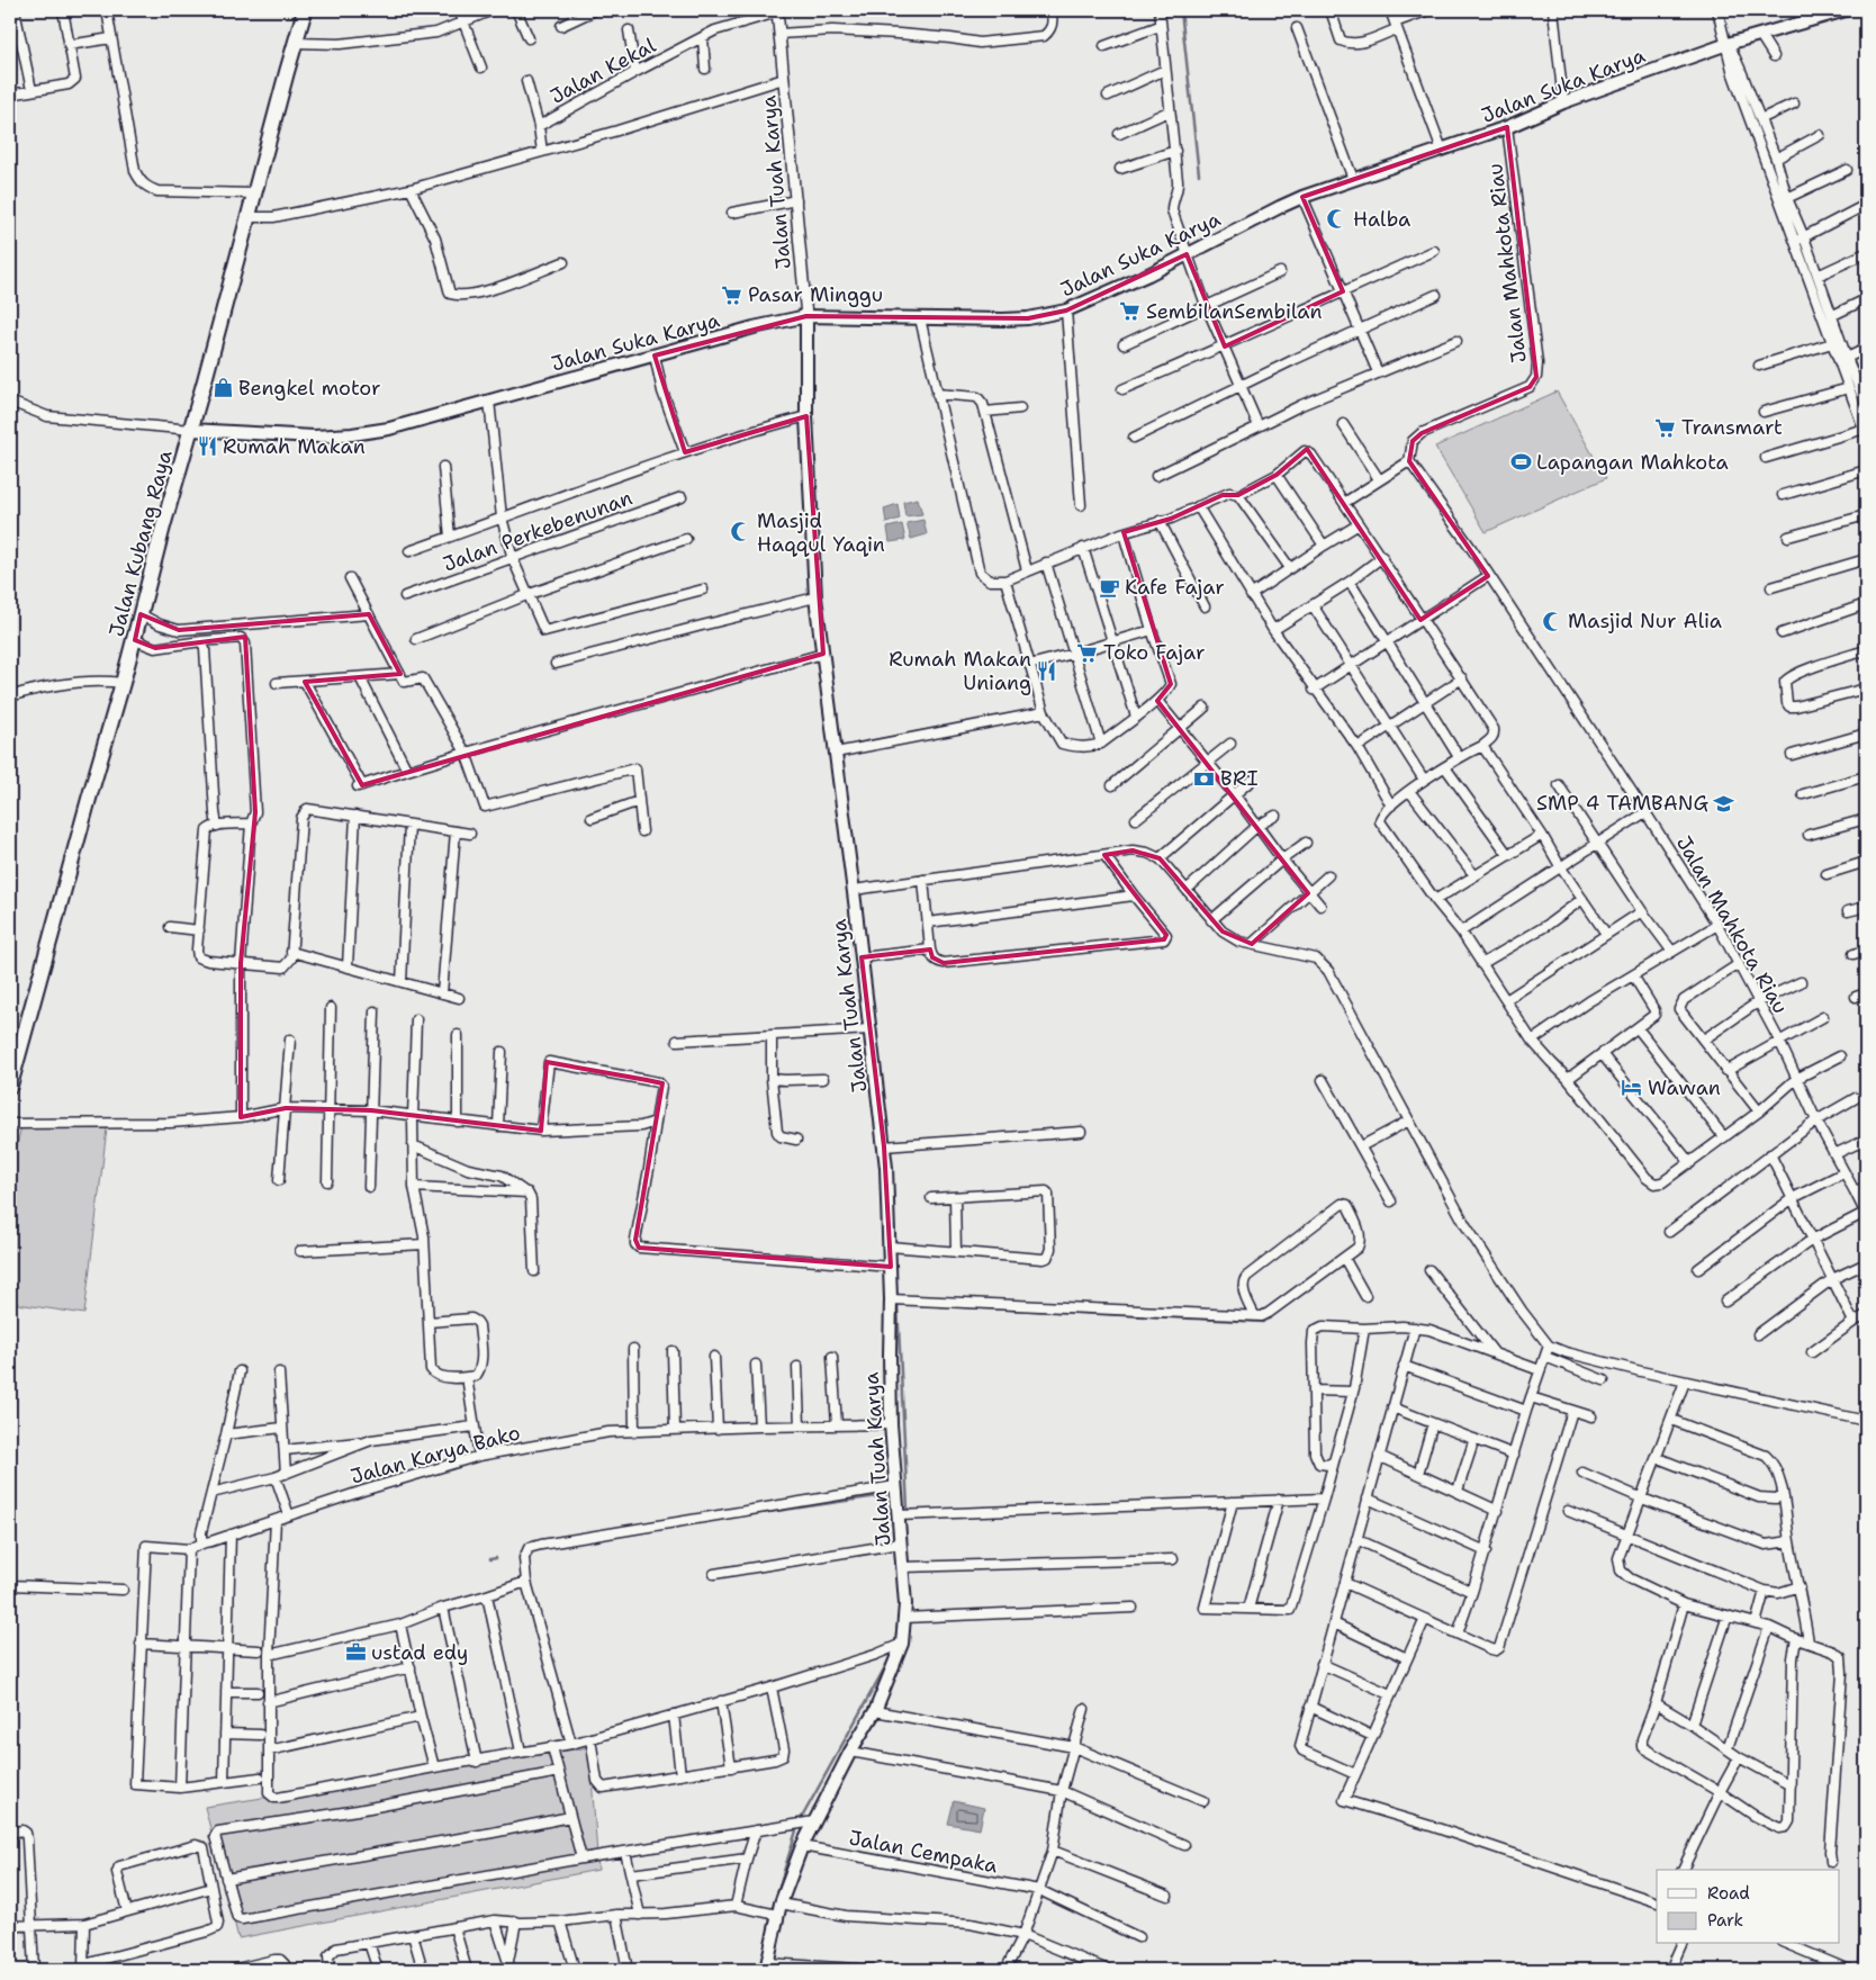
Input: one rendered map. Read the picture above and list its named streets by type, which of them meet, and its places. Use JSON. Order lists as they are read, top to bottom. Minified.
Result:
{"streets":{"highway":["Jalan Kubang Raya"],"main road":["Jalan Suka Karya","Jalan Tuah Karya"],"street":["Jalan Kekal","Jalan Mahkota Riau","Jalan Perkebenunan","Jalan Karya Bako","Jalan Cempaka"]},"crossings":[["Jalan Kekal","Jalan Tuah Karya"],["Jalan Suka Karya","Jalan Tuah Karya"],["Jalan Suka Karya","Jalan Mahkota Riau"],["Jalan Suka Karya","Jalan Kubang Raya"],["Jalan Tuah Karya","Jalan Karya Bako"],["Jalan Tuah Karya","Jalan Cempaka"]],"places":{"mosque":["Halba","Masjid Haqqul Yaqin","Masjid Nur Alia"],"supermarket":["Pasar Minggu","SembilanSembilan","Transmart","Toko Fajar"],"shop":["Bengkel motor"],"restaurant":["Rumah Makan","Rumah Makan Uniang"],"sports":["Lapangan Mahkota"],"cafe":["Kafe Fajar"],"bank":["BRI"],"school or university":["SMP 4 TAMBANG"],"hotel":["Wawan"],"office":["ustad edy"]},"legend":["Road","Park"]}
